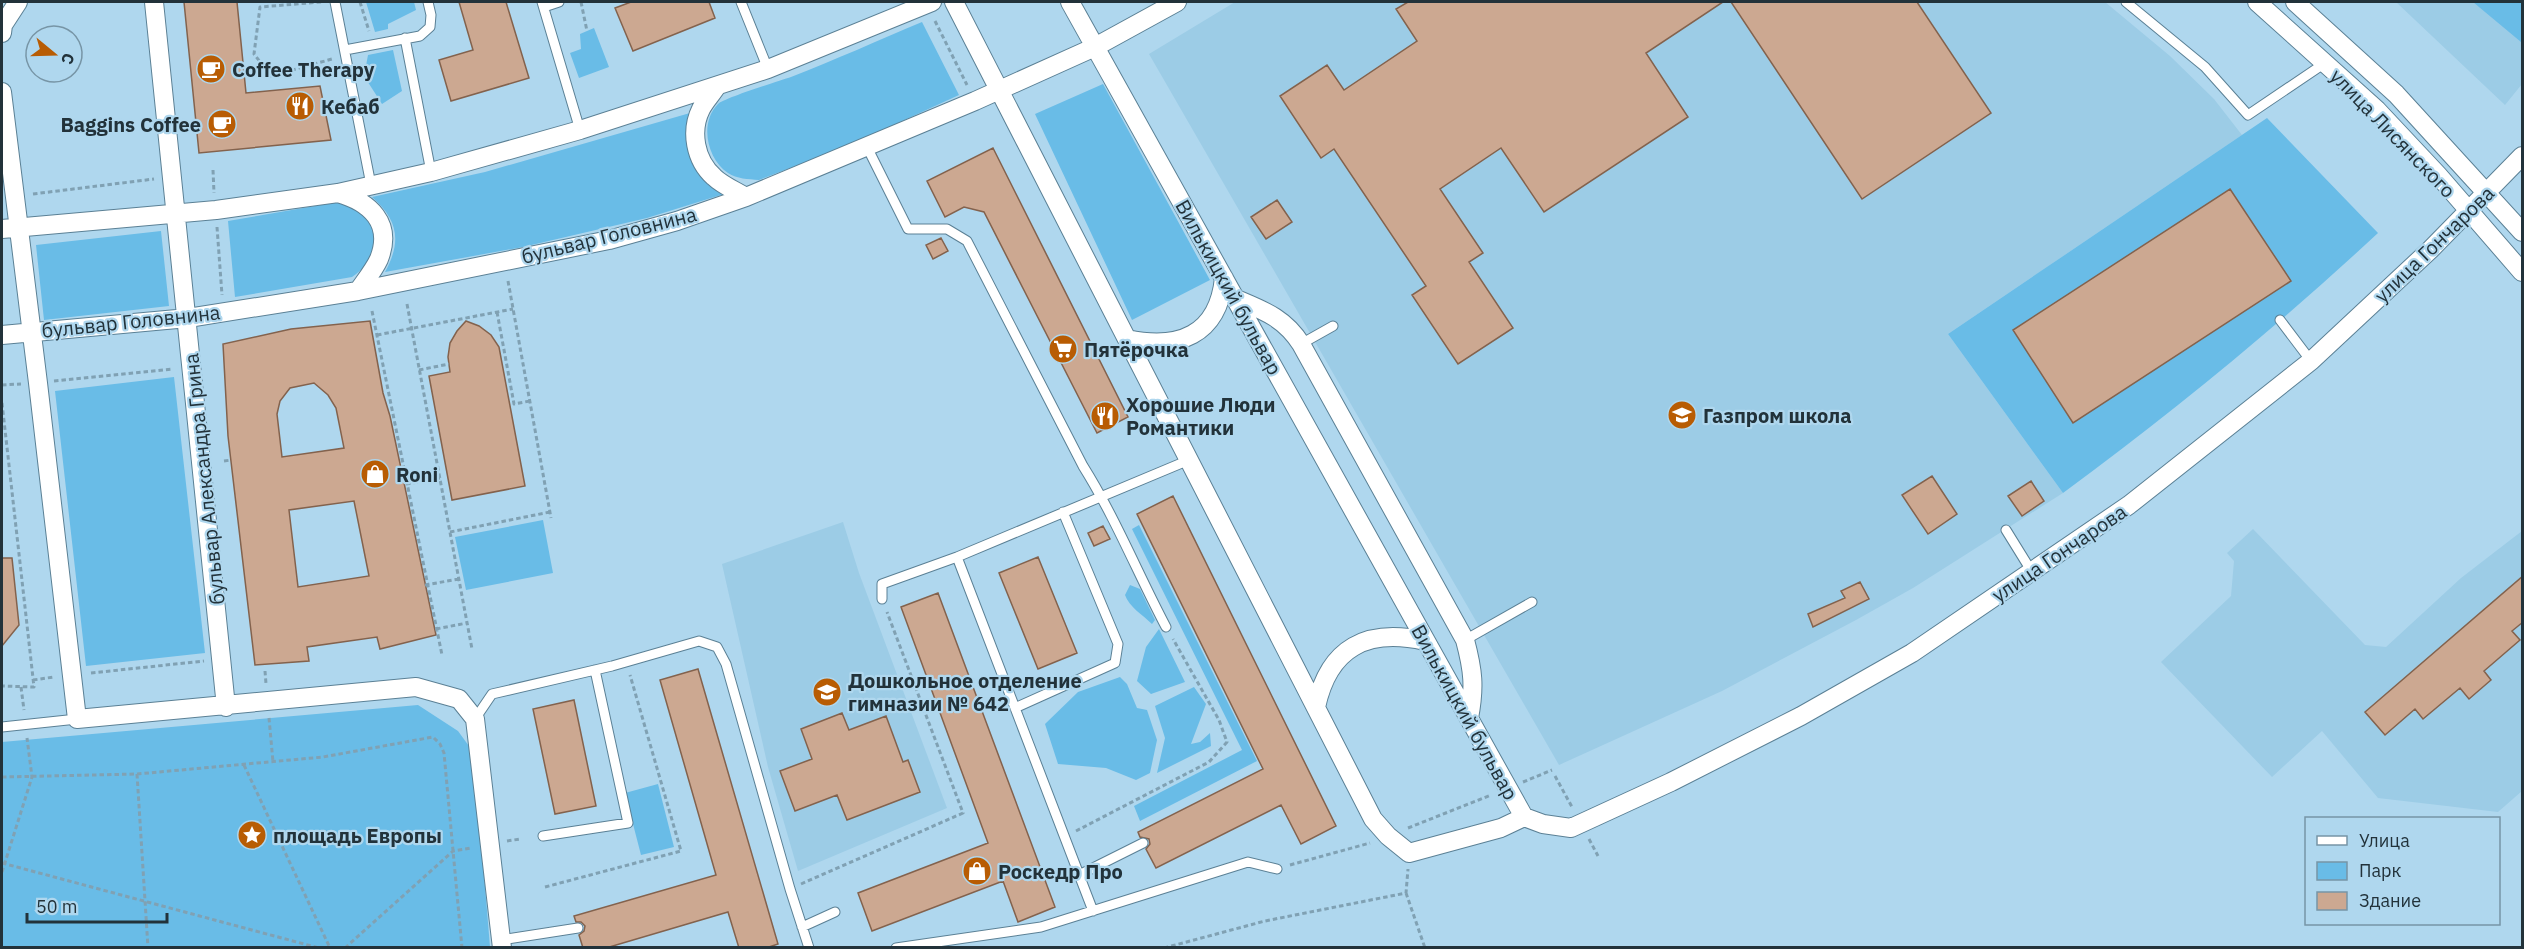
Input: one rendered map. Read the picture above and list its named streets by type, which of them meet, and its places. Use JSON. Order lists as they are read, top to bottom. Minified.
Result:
{"streets":{"street":["улица Лисянского","бульвар Головнина","улица Гончарова","Вилькицкий бульвар","бульвар Александра Грина"]},"crossings":[["улица Лисянского","улица Гончарова"],["бульвар Головнина","Вилькицкий бульвар"],["бульвар Головнина","бульвар Александра Грина"],["улица Гончарова","Вилькицкий бульвар"]],"places":{"cafe":["Coffee Therapy","Baggins Coffee"],"restaurant":["Кебаб","Хорошие Люди Романтики"],"supermarket":["Пятёрочка"],"school or university":["Газпром школа","Дошкольное отделение гимназии № 642"],"shop":["Roni","Роскедр Про"],"place":["площадь Европы"]},"legend":["Улица","Парк","Здание"],"scale_bar":"50 m","north":"right"}
